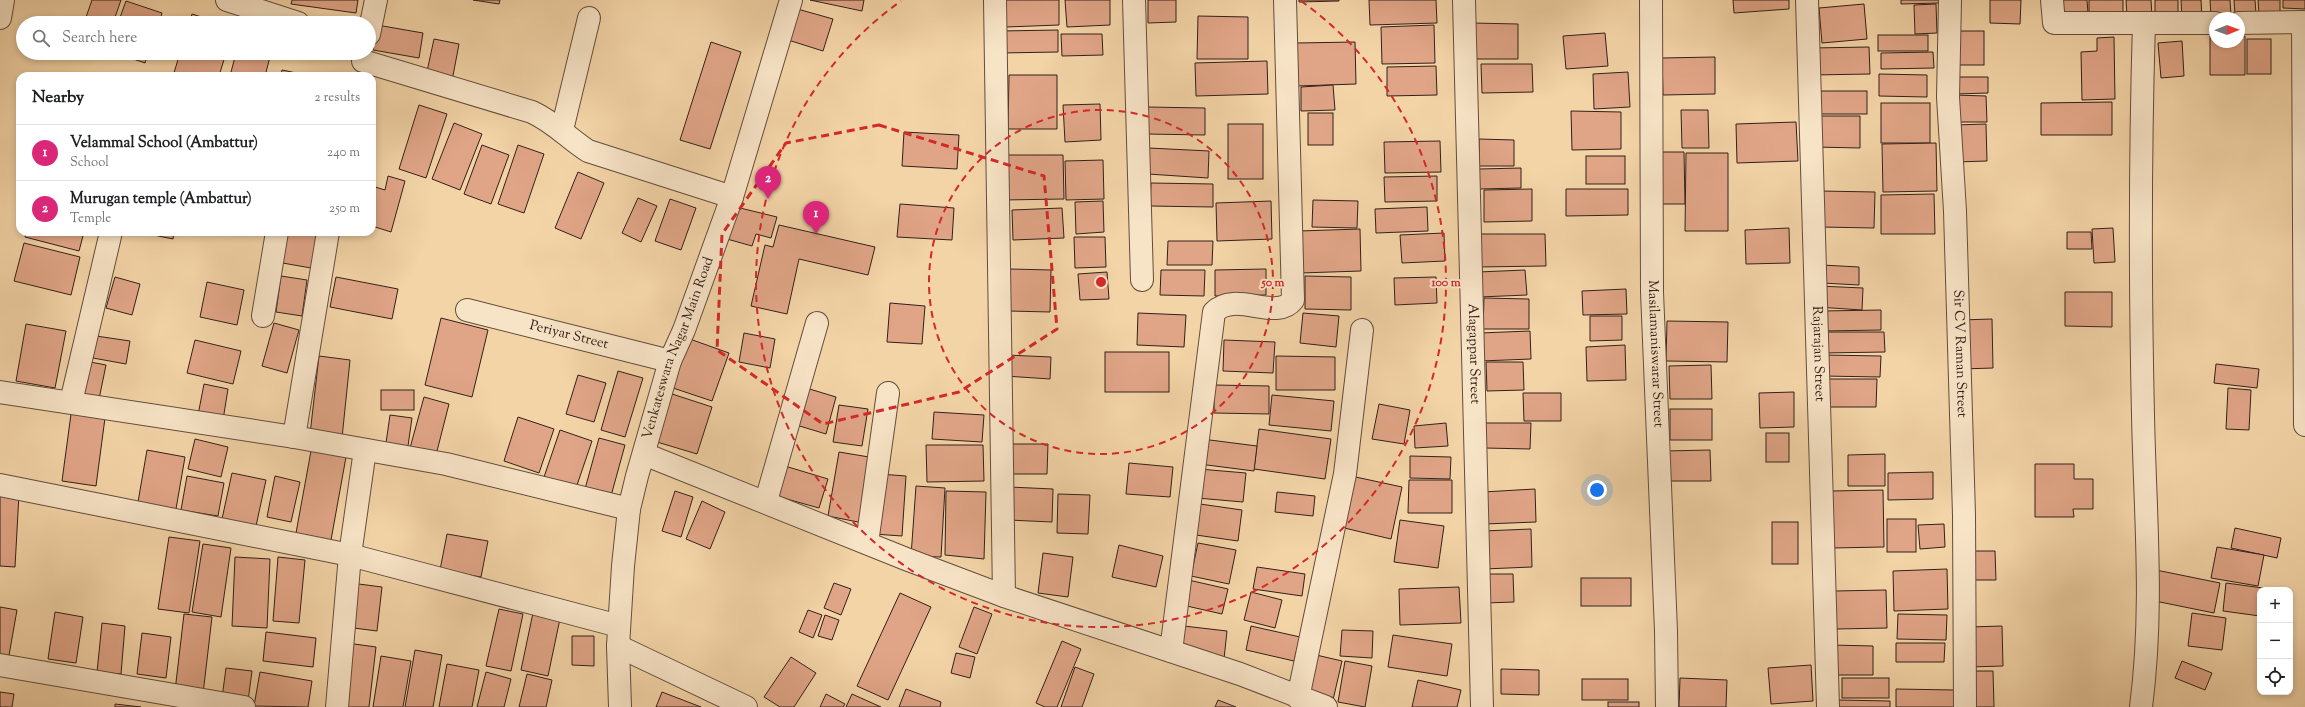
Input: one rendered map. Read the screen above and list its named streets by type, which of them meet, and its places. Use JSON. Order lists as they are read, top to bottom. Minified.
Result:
{"streets":{"street":["Periyar Street","Venkateswara Nagar Main Road","Sir CV Raman Street","Alagappar Street","Masilamaniswarar Street","Rajarajan Street"]},"crossings":[["Periyar Street","Venkateswara Nagar Main Road"]],"north":"right","page":{"search":"Search here","heading":["Nearby","2 results"],"list":[{"mark":"1","name":"Velammal School (Ambattur)","note":"School","value":"240 m"},{"mark":"2","name":"Murugan temple (Ambattur)","note":"Temple","value":"250 m"}],"pins":["2","1"],"map_buttons":["+","−"]},"rings":["50 m","100 m"]}
